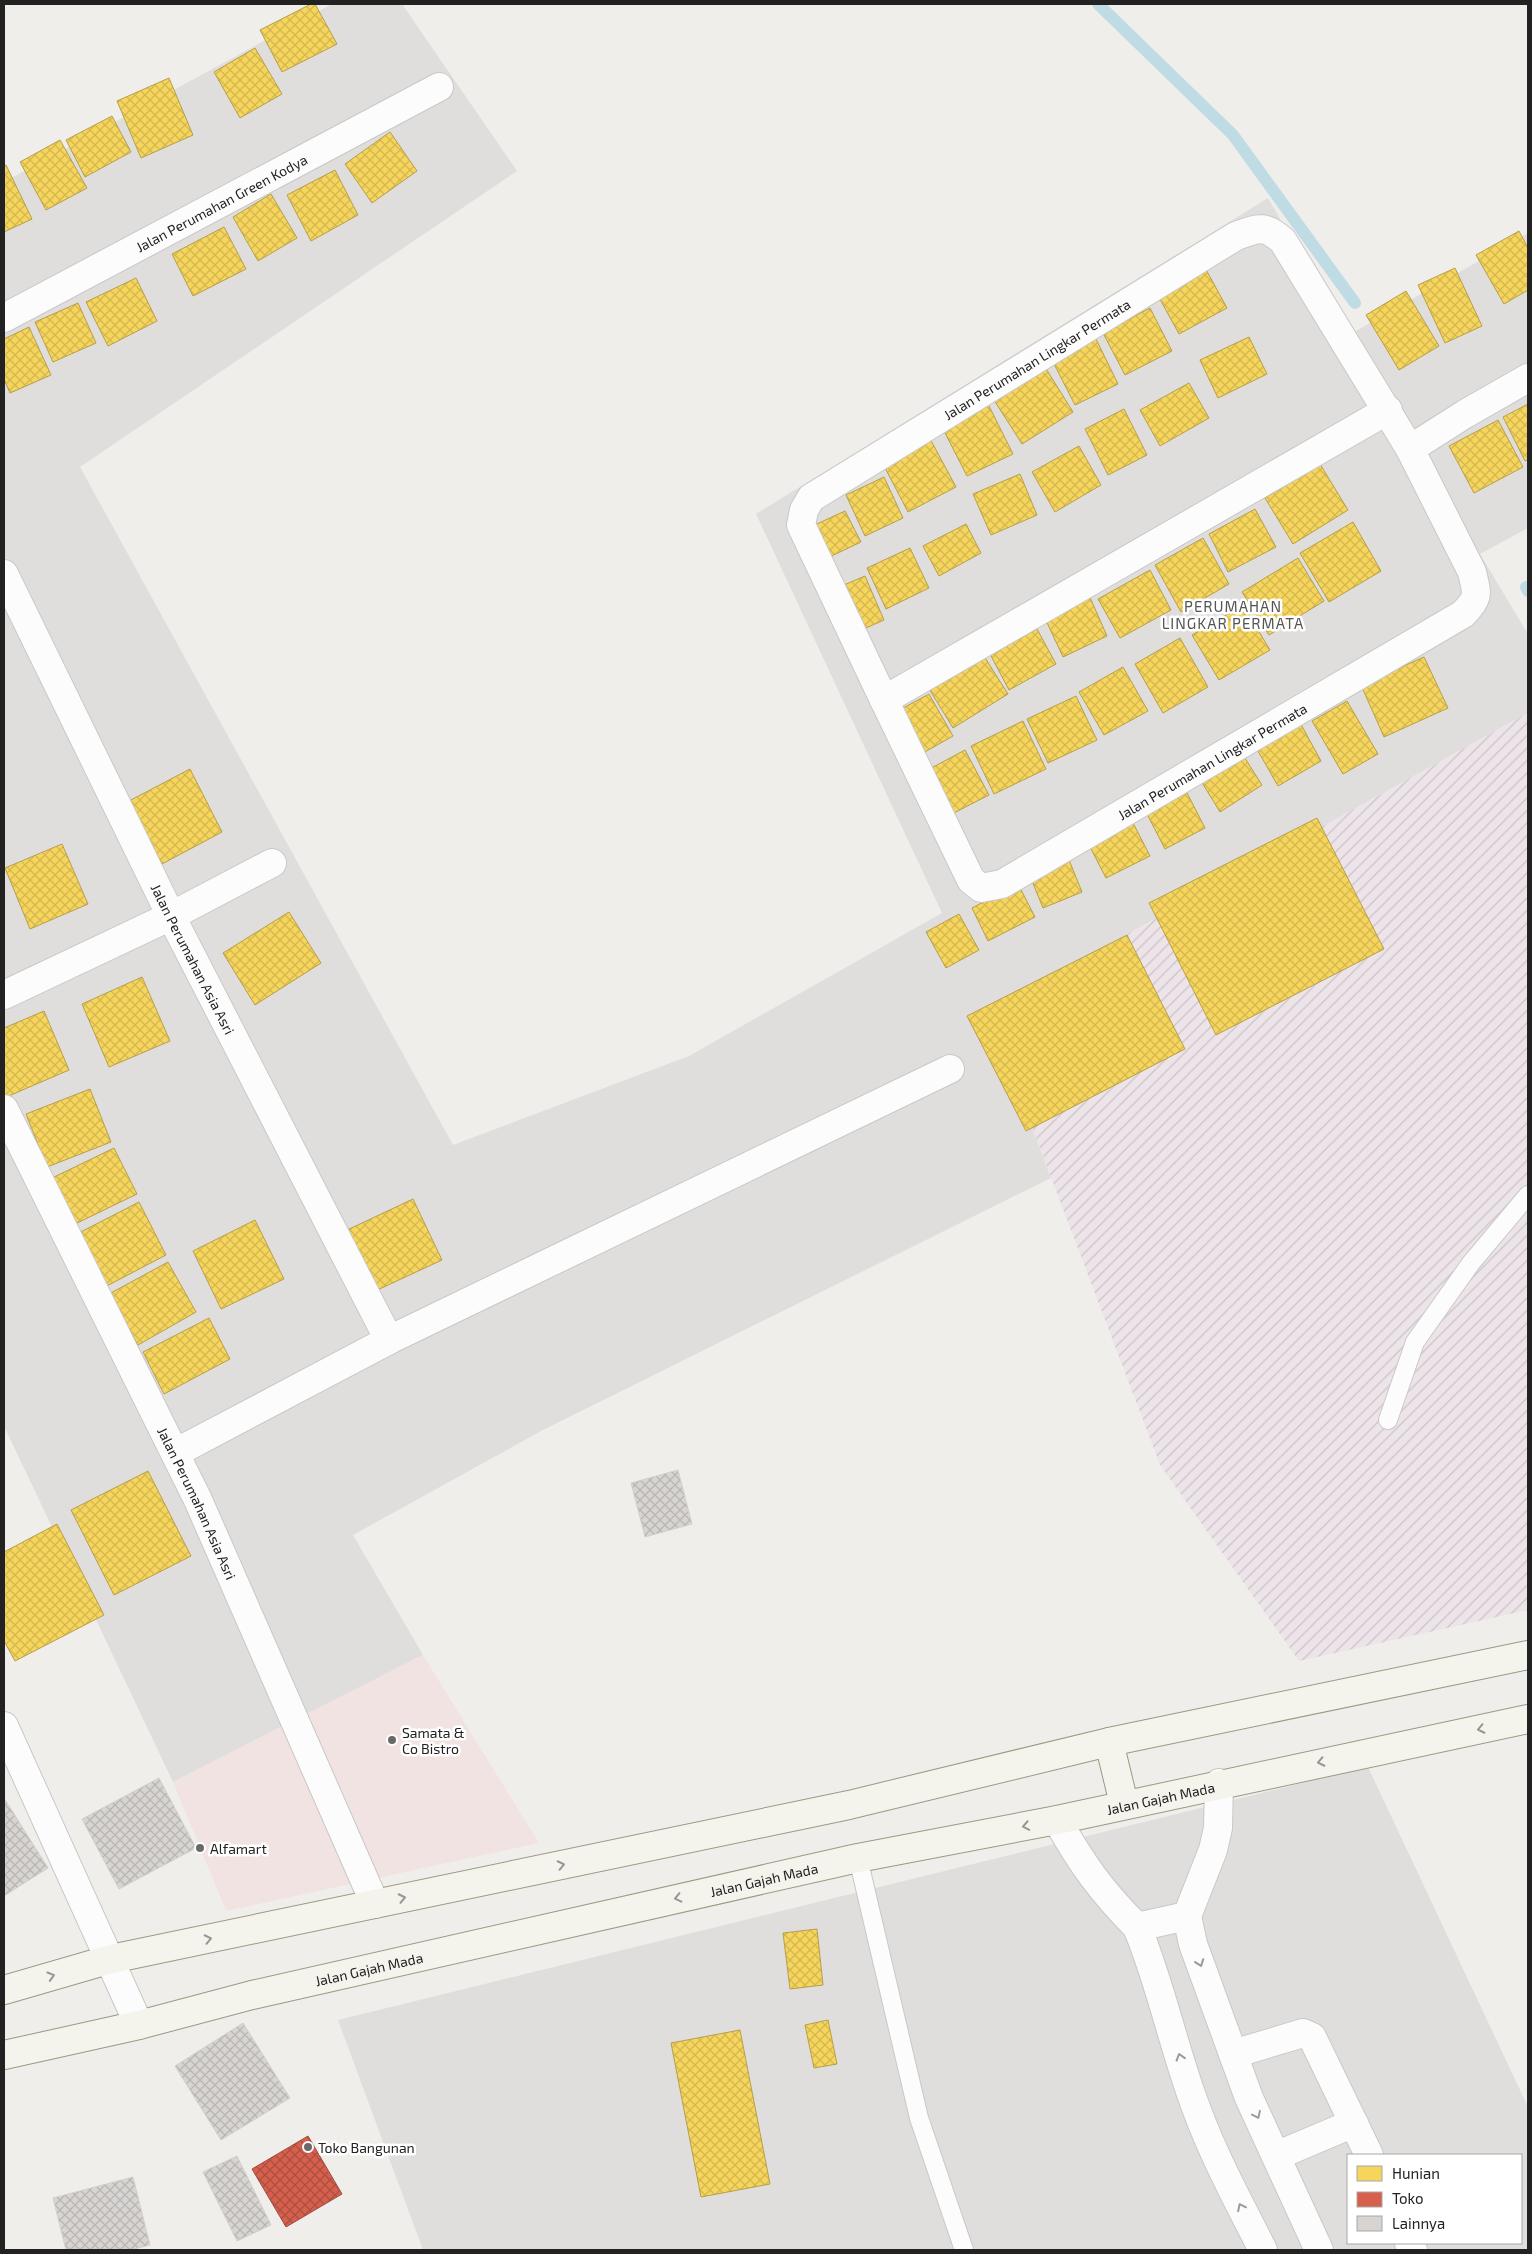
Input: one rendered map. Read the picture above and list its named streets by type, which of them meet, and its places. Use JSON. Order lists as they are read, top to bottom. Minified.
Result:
{"streets":{"main road":["Jalan Gajah Mada"],"street":["Jalan Perumahan Green Kodya","Jalan Perumahan Lingkar Permata","Jalan Perumahan Asia Asri"]},"districts":["PERUMAHAN LINGKAR PERMATA"],"places":["Samata & Co Bistro","Alfamart","Toko Bangunan"],"legend":["Hunian","Toko","Lainnya"]}
